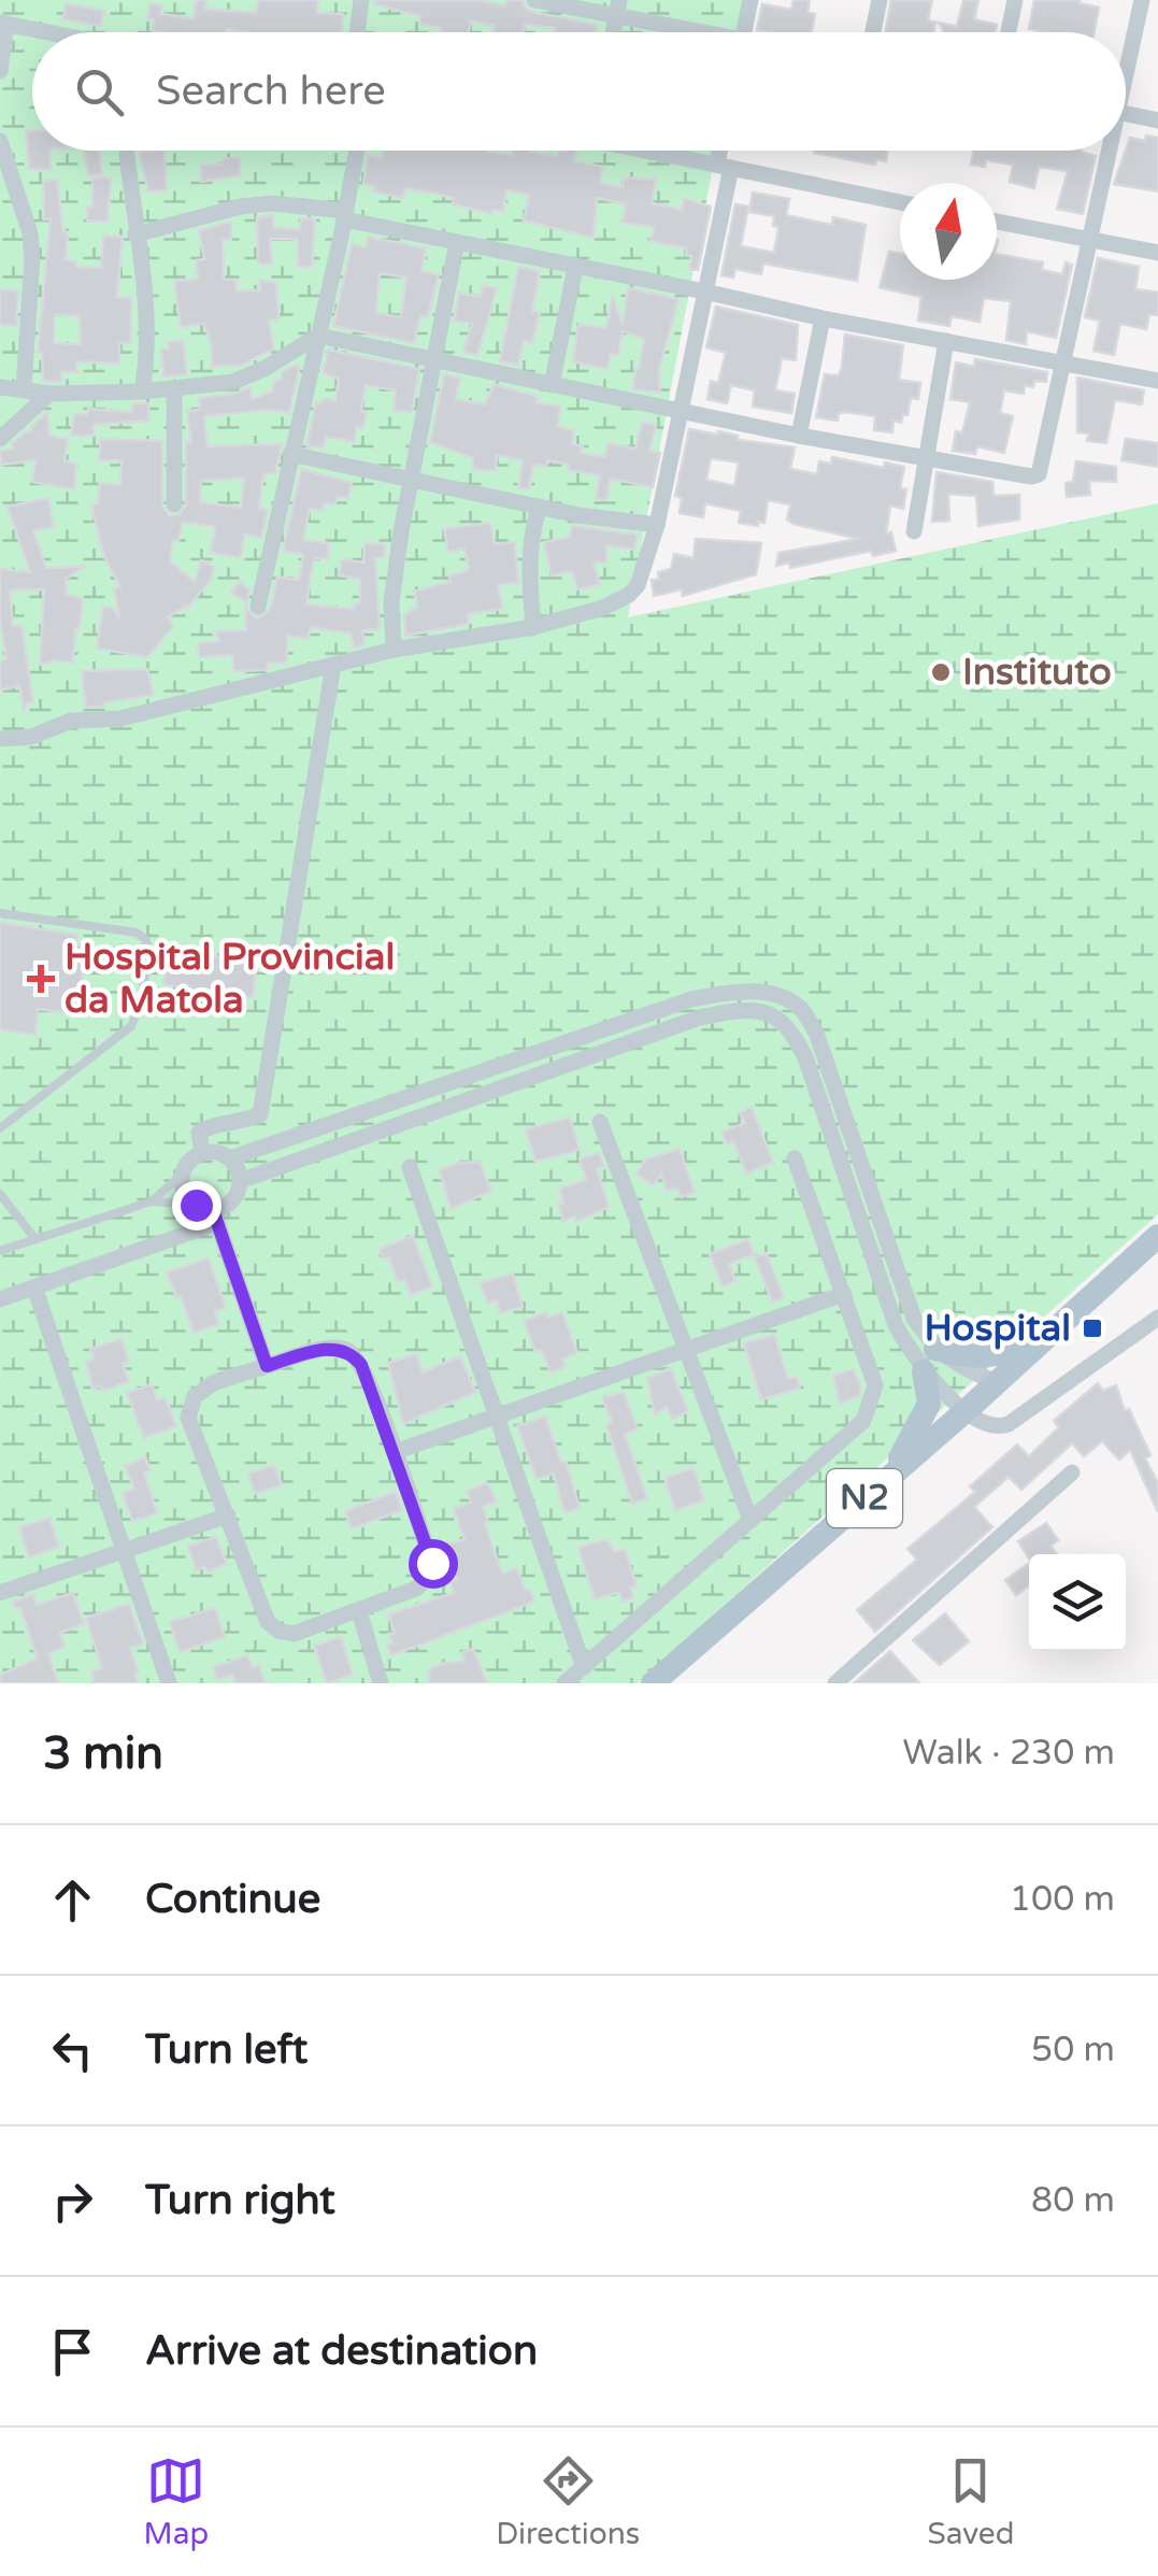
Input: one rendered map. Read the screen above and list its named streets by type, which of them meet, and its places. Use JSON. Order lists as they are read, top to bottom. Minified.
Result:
{"streets":{"main road":["N2"]},"places":{"other":["Instituto"],"health":["Hospital Provincial da Matola"],"transit":["Hospital"]},"north":"top","page":{"search":"Search here","heading":["3 min","Walk · 230 m"],"list":[["Continue","100 m"],["Turn left","50 m"],["Turn right","80 m"],"Arrive at destination"],"nav":["Map","Directions","Saved"]}}
